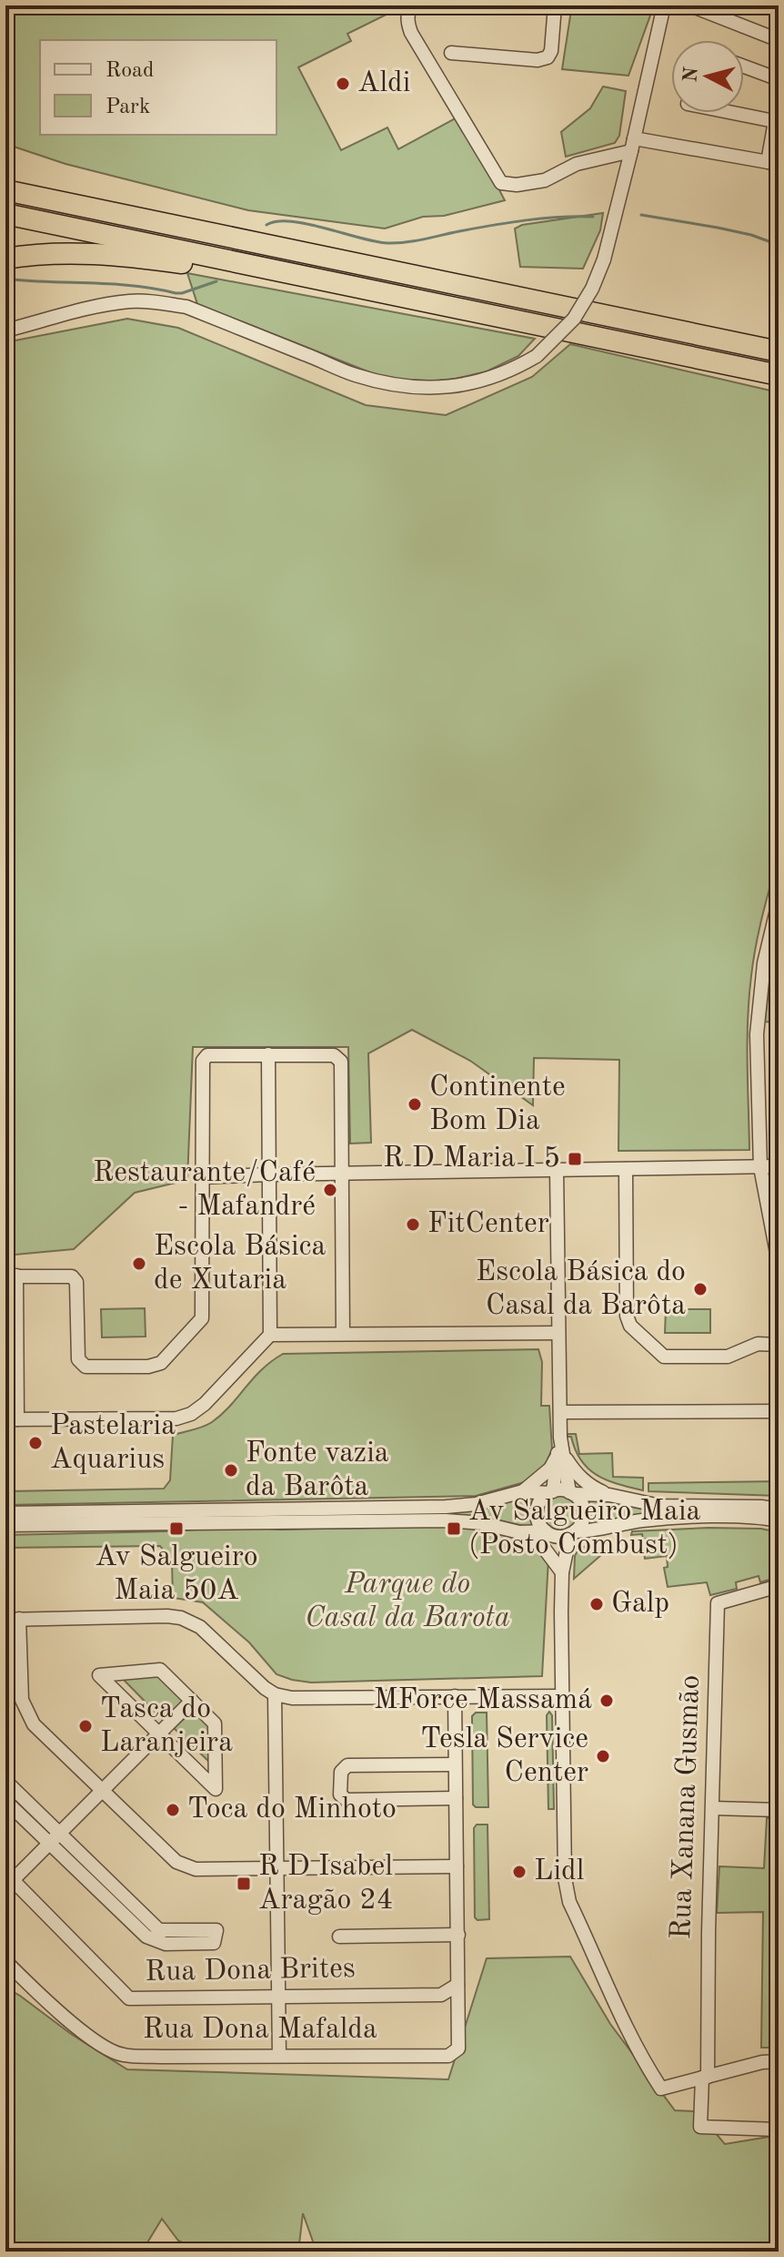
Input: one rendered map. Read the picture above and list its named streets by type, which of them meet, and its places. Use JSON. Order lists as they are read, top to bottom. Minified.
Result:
{"streets":{"street":["Rua Xanana Gusmão","Rua Dona Brites","Rua Dona Mafalda"]},"crossings":[["Rua Dona Brites","Rua Dona Mafalda"]],"parks":["Parque do Casal da Barota"],"places":{"other":["Aldi","Continente Bom Dia","Restaurante/Café - Mafandré","FitCenter","Escola Básica de Xutaria","Escola Básica do Casal da Barôta","Pastelaria Aquarius","Fonte vazia da Barôta","Galp","MForce Massamá","Tasca do Laranjeira","Tesla Service Center","Toca do Minhoto","Lidl"],"transit":["R D Maria I 5","Av Salgueiro Maia 50A","Av Salgueiro Maia (Posto Combust)","R D Isabel Aragão 24"]},"legend":["Road","Park"],"north":"left"}
